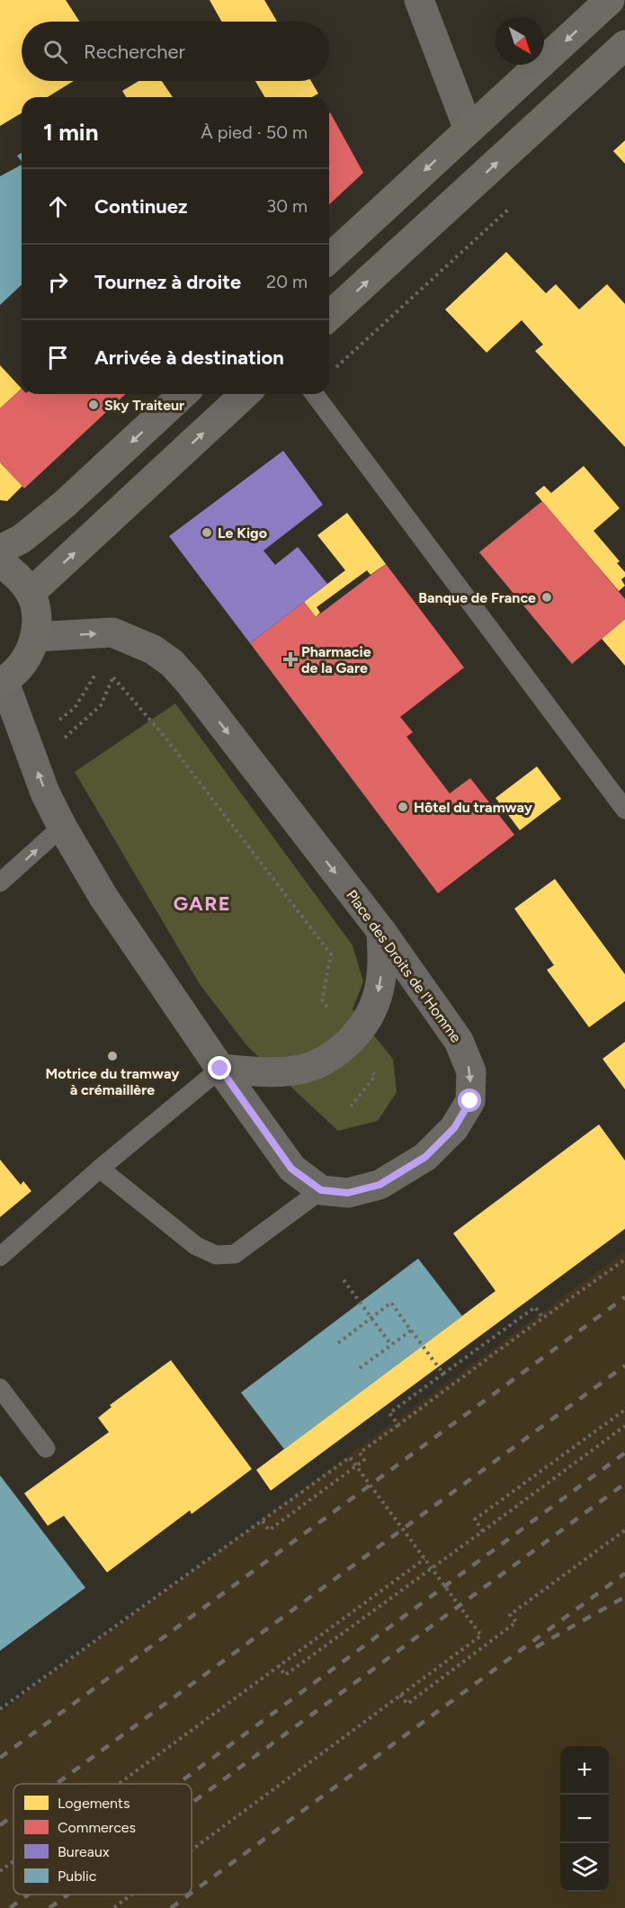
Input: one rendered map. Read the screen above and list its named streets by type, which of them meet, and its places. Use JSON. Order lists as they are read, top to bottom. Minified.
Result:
{"streets":{"street":["Place des Droits de l'Homme"]},"districts":["GARE"],"places":{"other":["Sky Traiteur","Le Kigo","Banque de France","Hôtel du tramway","Motrice du tramway à crémaillère"],"health":["Pharmacie de la Gare"]},"legend":["Logements","Commerces","Bureaux","Public"],"north":"bottom right","page":{"search":"Rechercher","heading":["1 min","À pied · 50 m"],"list":[["Continuez","30 m"],["Tournez à droite","20 m"],"Arrivée à destination"],"map_buttons":["+","−"]}}
